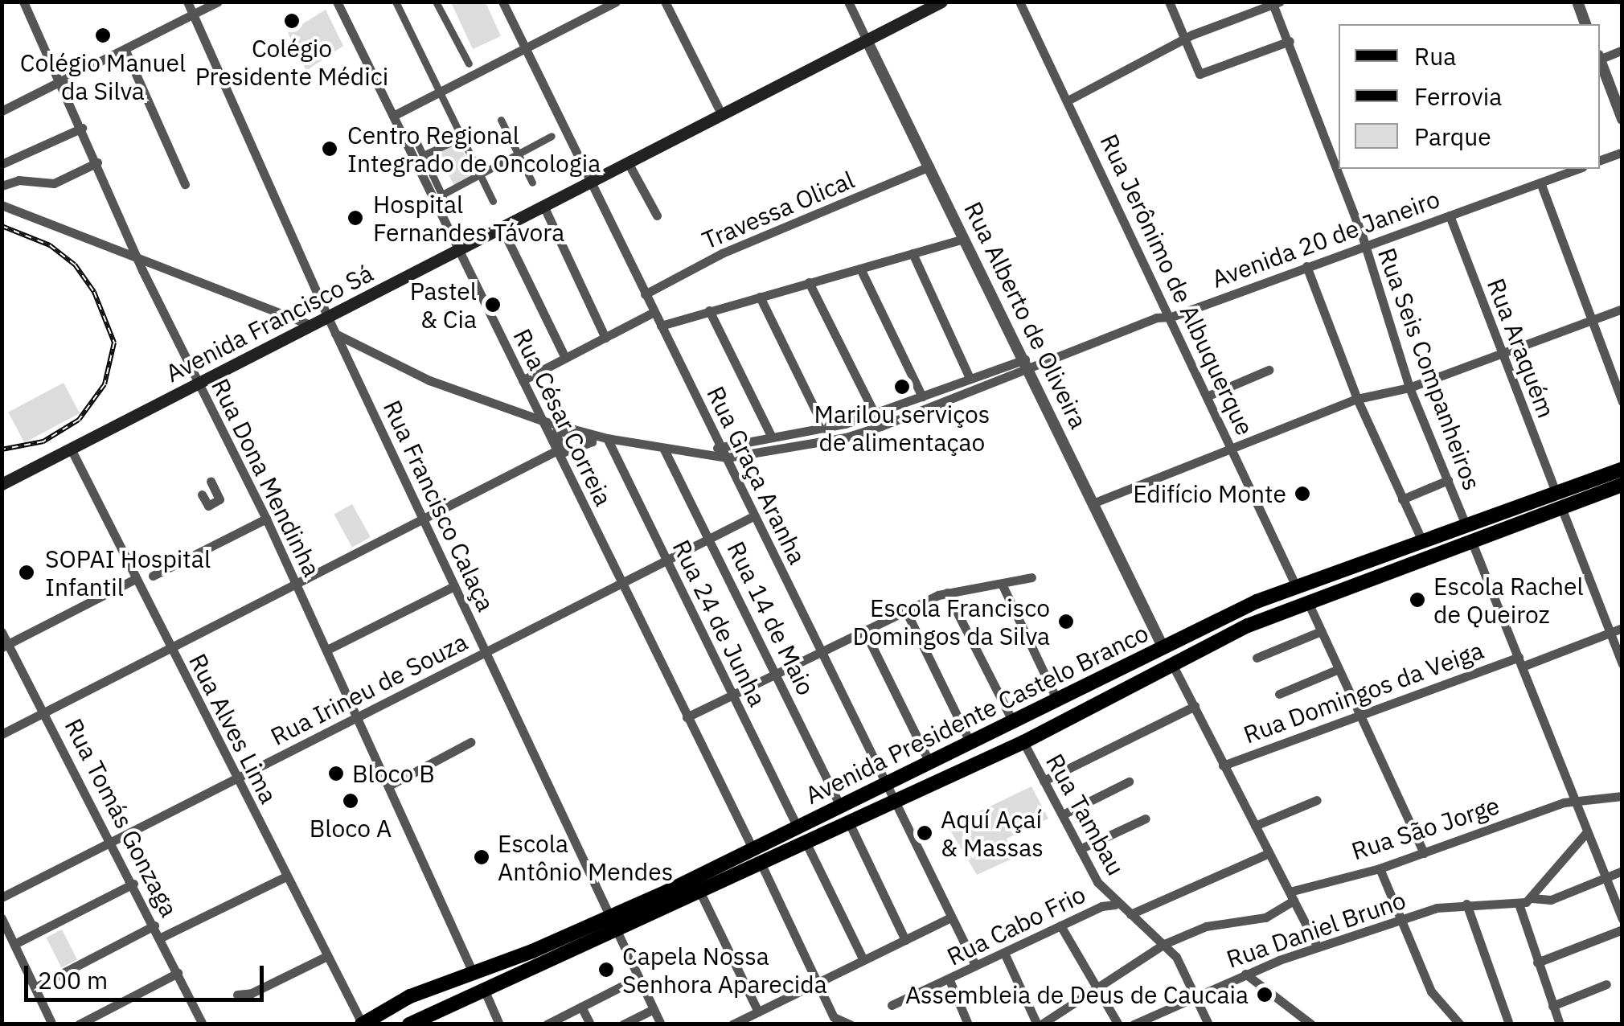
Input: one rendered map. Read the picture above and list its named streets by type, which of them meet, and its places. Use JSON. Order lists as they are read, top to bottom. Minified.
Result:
{"streets":{"main road":["Avenida Francisco Sá","Avenida Presidente Castelo Branco"],"street":["Travessa Olical","Avenida 20 de Janeiro","Rua Jerônimo de Albuquerque","Rua Alberto de Oliveira","Rua Araquém","Rua Seis Companheiros","Rua César Correia","Rua Graça Aranha","Rua Dona Mendinha","Rua Francisco Calaça","Rua 14 de Maio","Rua 24 de Junha","Rua Irineu de Souza","Rua Domingos da Veiga","Rua Alves Lima","Rua Tambau","Rua Tomás Gonzaga","Rua São Jorge","Rua Cabo Frio","Rua Daniel Bruno"]},"crossings":[["Travessa Olical","Rua Alberto de Oliveira"],["Travessa Olical","Rua Graça Aranha"],["Avenida 20 de Janeiro","Rua Jerônimo de Albuquerque"],["Avenida 20 de Janeiro","Rua Alberto de Oliveira"],["Avenida 20 de Janeiro","Rua Araquém"],["Avenida 20 de Janeiro","Rua Seis Companheiros"],["Avenida 20 de Janeiro","Rua César Correia"],["Avenida 20 de Janeiro","Rua Graça Aranha"],["Avenida 20 de Janeiro","Rua Francisco Calaça"],["Avenida 20 de Janeiro","Rua 14 de Maio"],["Avenida 20 de Janeiro","Rua 24 de Junha"],["Rua Jerônimo de Albuquerque","Avenida Presidente Castelo Branco"],["Rua Alberto de Oliveira","Avenida Francisco Sá"],["Rua Alberto de Oliveira","Avenida Presidente Castelo Branco"],["Avenida Francisco Sá","Rua César Correia"],["Avenida Francisco Sá","Rua Graça Aranha"],["Avenida Francisco Sá","Rua Dona Mendinha"],["Avenida Francisco Sá","Rua Francisco Calaça"],["Avenida Francisco Sá","Rua Alves Lima"],["Rua Araquém","Rua Domingos da Veiga"],["Rua Araquém","Avenida Presidente Castelo Branco"],["Rua Seis Companheiros","Avenida Presidente Castelo Branco"],["Rua César Correia","Rua Irineu de Souza"],["Rua César Correia","Avenida Presidente Castelo Branco"],["Rua Graça Aranha","Rua Irineu de Souza"],["Rua Graça Aranha","Avenida Presidente Castelo Branco"],["Rua Graça Aranha","Rua Cabo Frio"],["Rua Dona Mendinha","Rua Irineu de Souza"],["Rua Dona Mendinha","Avenida Presidente Castelo Branco"],["Rua Francisco Calaça","Rua Irineu de Souza"],["Rua Francisco Calaça","Avenida Presidente Castelo Branco"],["Rua 14 de Maio","Rua Irineu de Souza"],["Rua 14 de Maio","Avenida Presidente Castelo Branco"],["Rua 24 de Junha","Rua Irineu de Souza"],["Rua 24 de Junha","Avenida Presidente Castelo Branco"],["Rua Irineu de Souza","Rua Alves Lima"],["Rua Irineu de Souza","Rua Tomás Gonzaga"],["Avenida Presidente Castelo Branco","Rua Alves Lima"],["Avenida Presidente Castelo Branco","Rua Tambau"],["Rua Tambau","Rua Cabo Frio"]],"places":["Colégio Presidente Médici","Colégio Manuel da Silva","Centro Regional Integrado de Oncologia","Hospital Fernandes Távora","Pastel & Cia","Marilou serviços de alimentaçao","Edifício Monte","SOPAI Hospital Infantil","Escola Rachel de Queiroz","Escola Francisco Domingos da Silva","Bloco B","Bloco A","Aquí Açaí & Massas","Escola Antônio Mendes","Capela Nossa Senhora Aparecida","Assembleia de Deus de Caucaia"],"legend":["Rua","Ferrovia","Parque"],"scale_bar":"200 m"}
